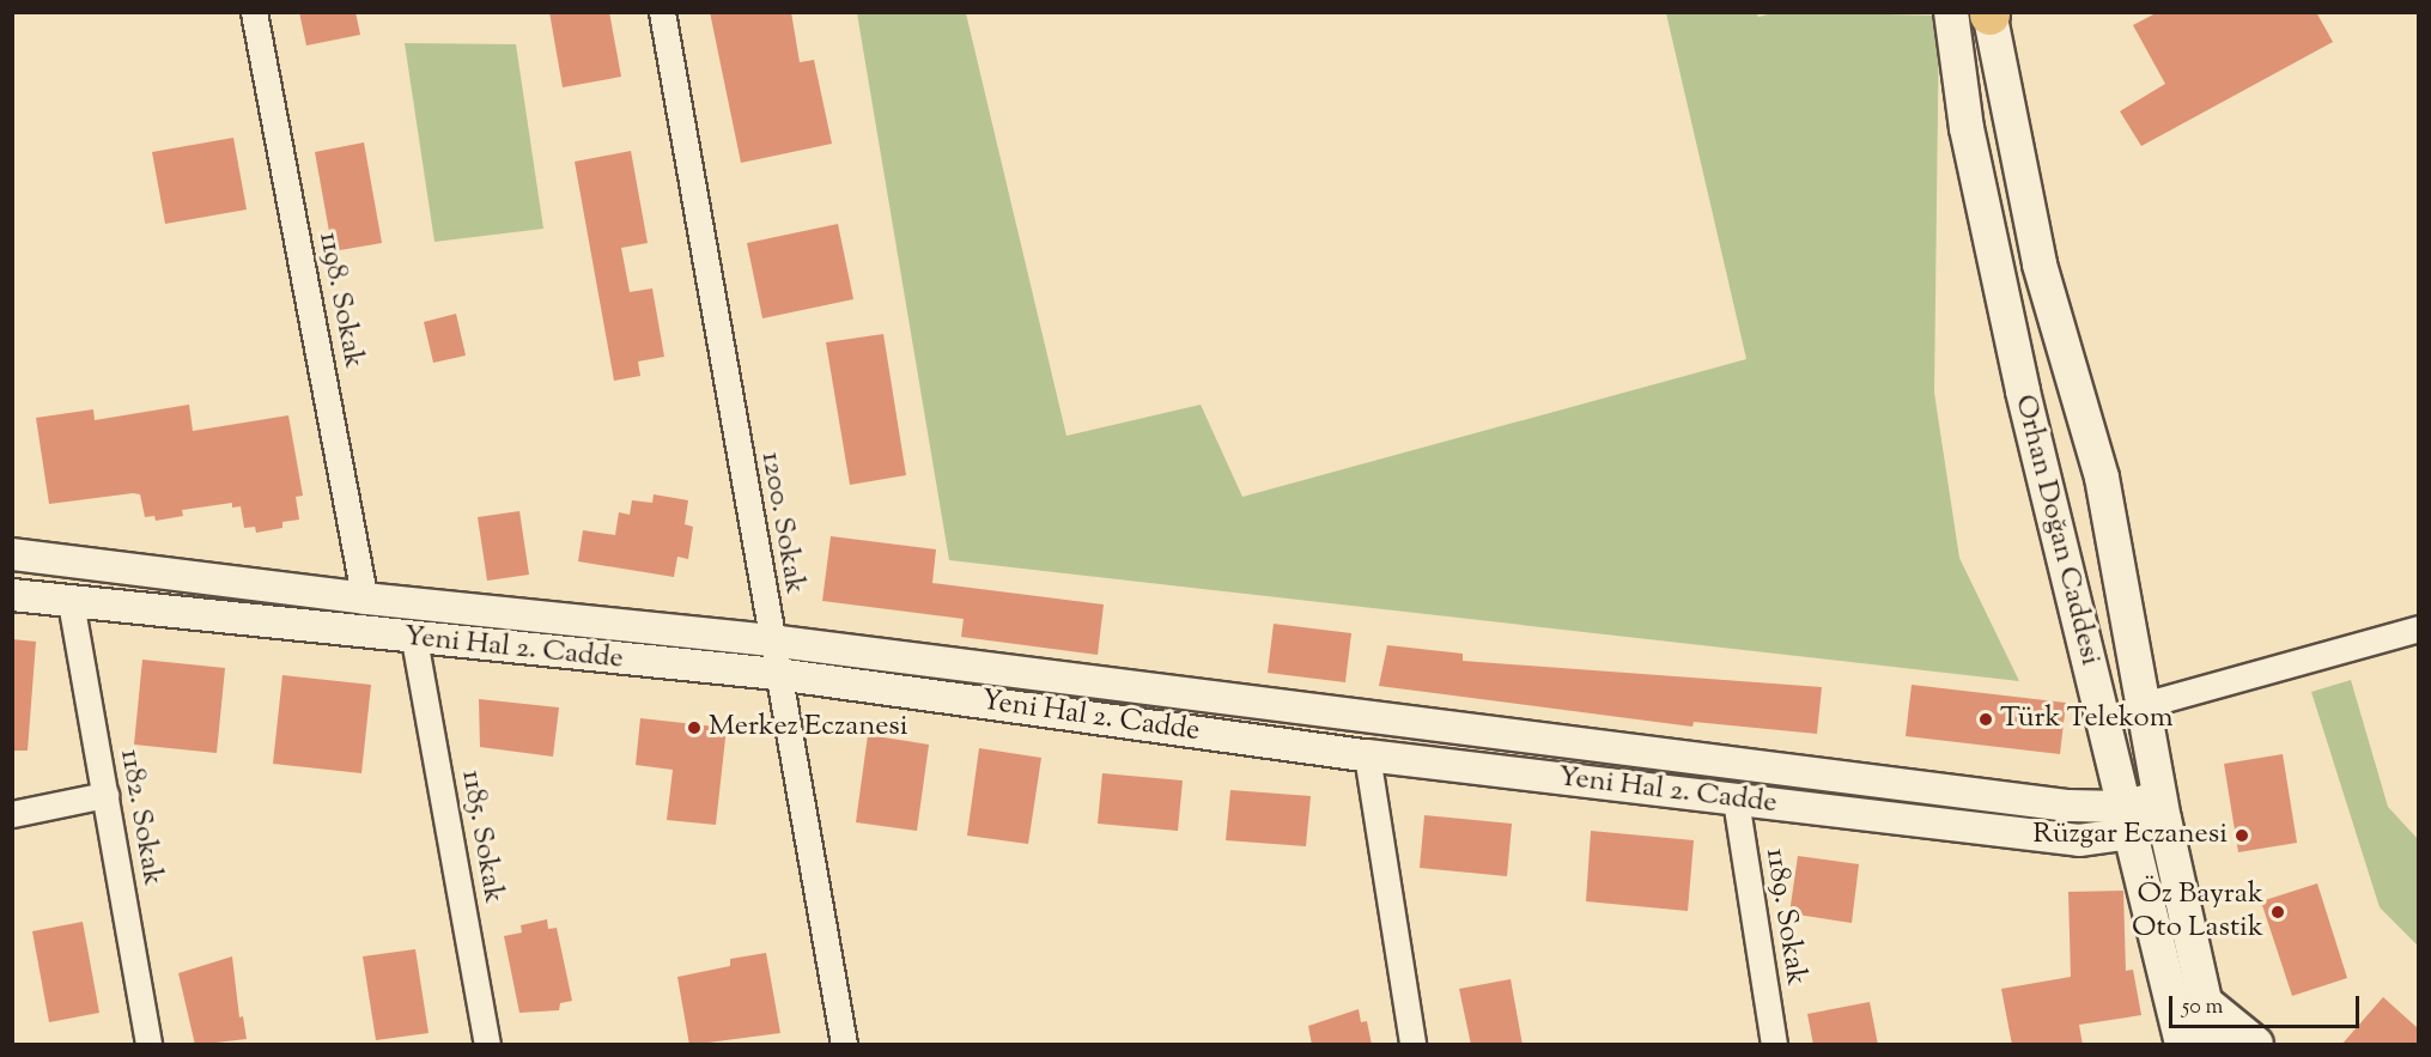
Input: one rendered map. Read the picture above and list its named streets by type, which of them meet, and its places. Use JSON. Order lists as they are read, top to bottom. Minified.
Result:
{"streets":{"main road":["Orhan Doğan Caddesi"],"street":["1198. Sokak","1200. Sokak","Yeni Hal 2. Cadde","1182. Sokak","1185. Sokak","1189. Sokak"]},"crossings":[["1200. Sokak","Yeni Hal 2. Cadde"],["Orhan Doğan Caddesi","Yeni Hal 2. Cadde"],["Yeni Hal 2. Cadde","1182. Sokak"],["Yeni Hal 2. Cadde","1185. Sokak"],["Yeni Hal 2. Cadde","1189. Sokak"]],"places":["Türk Telekom","Merkez Eczanesi","Rüzgar Eczanesi","Öz Bayrak Oto Lastik"],"scale_bar":"50 m"}
